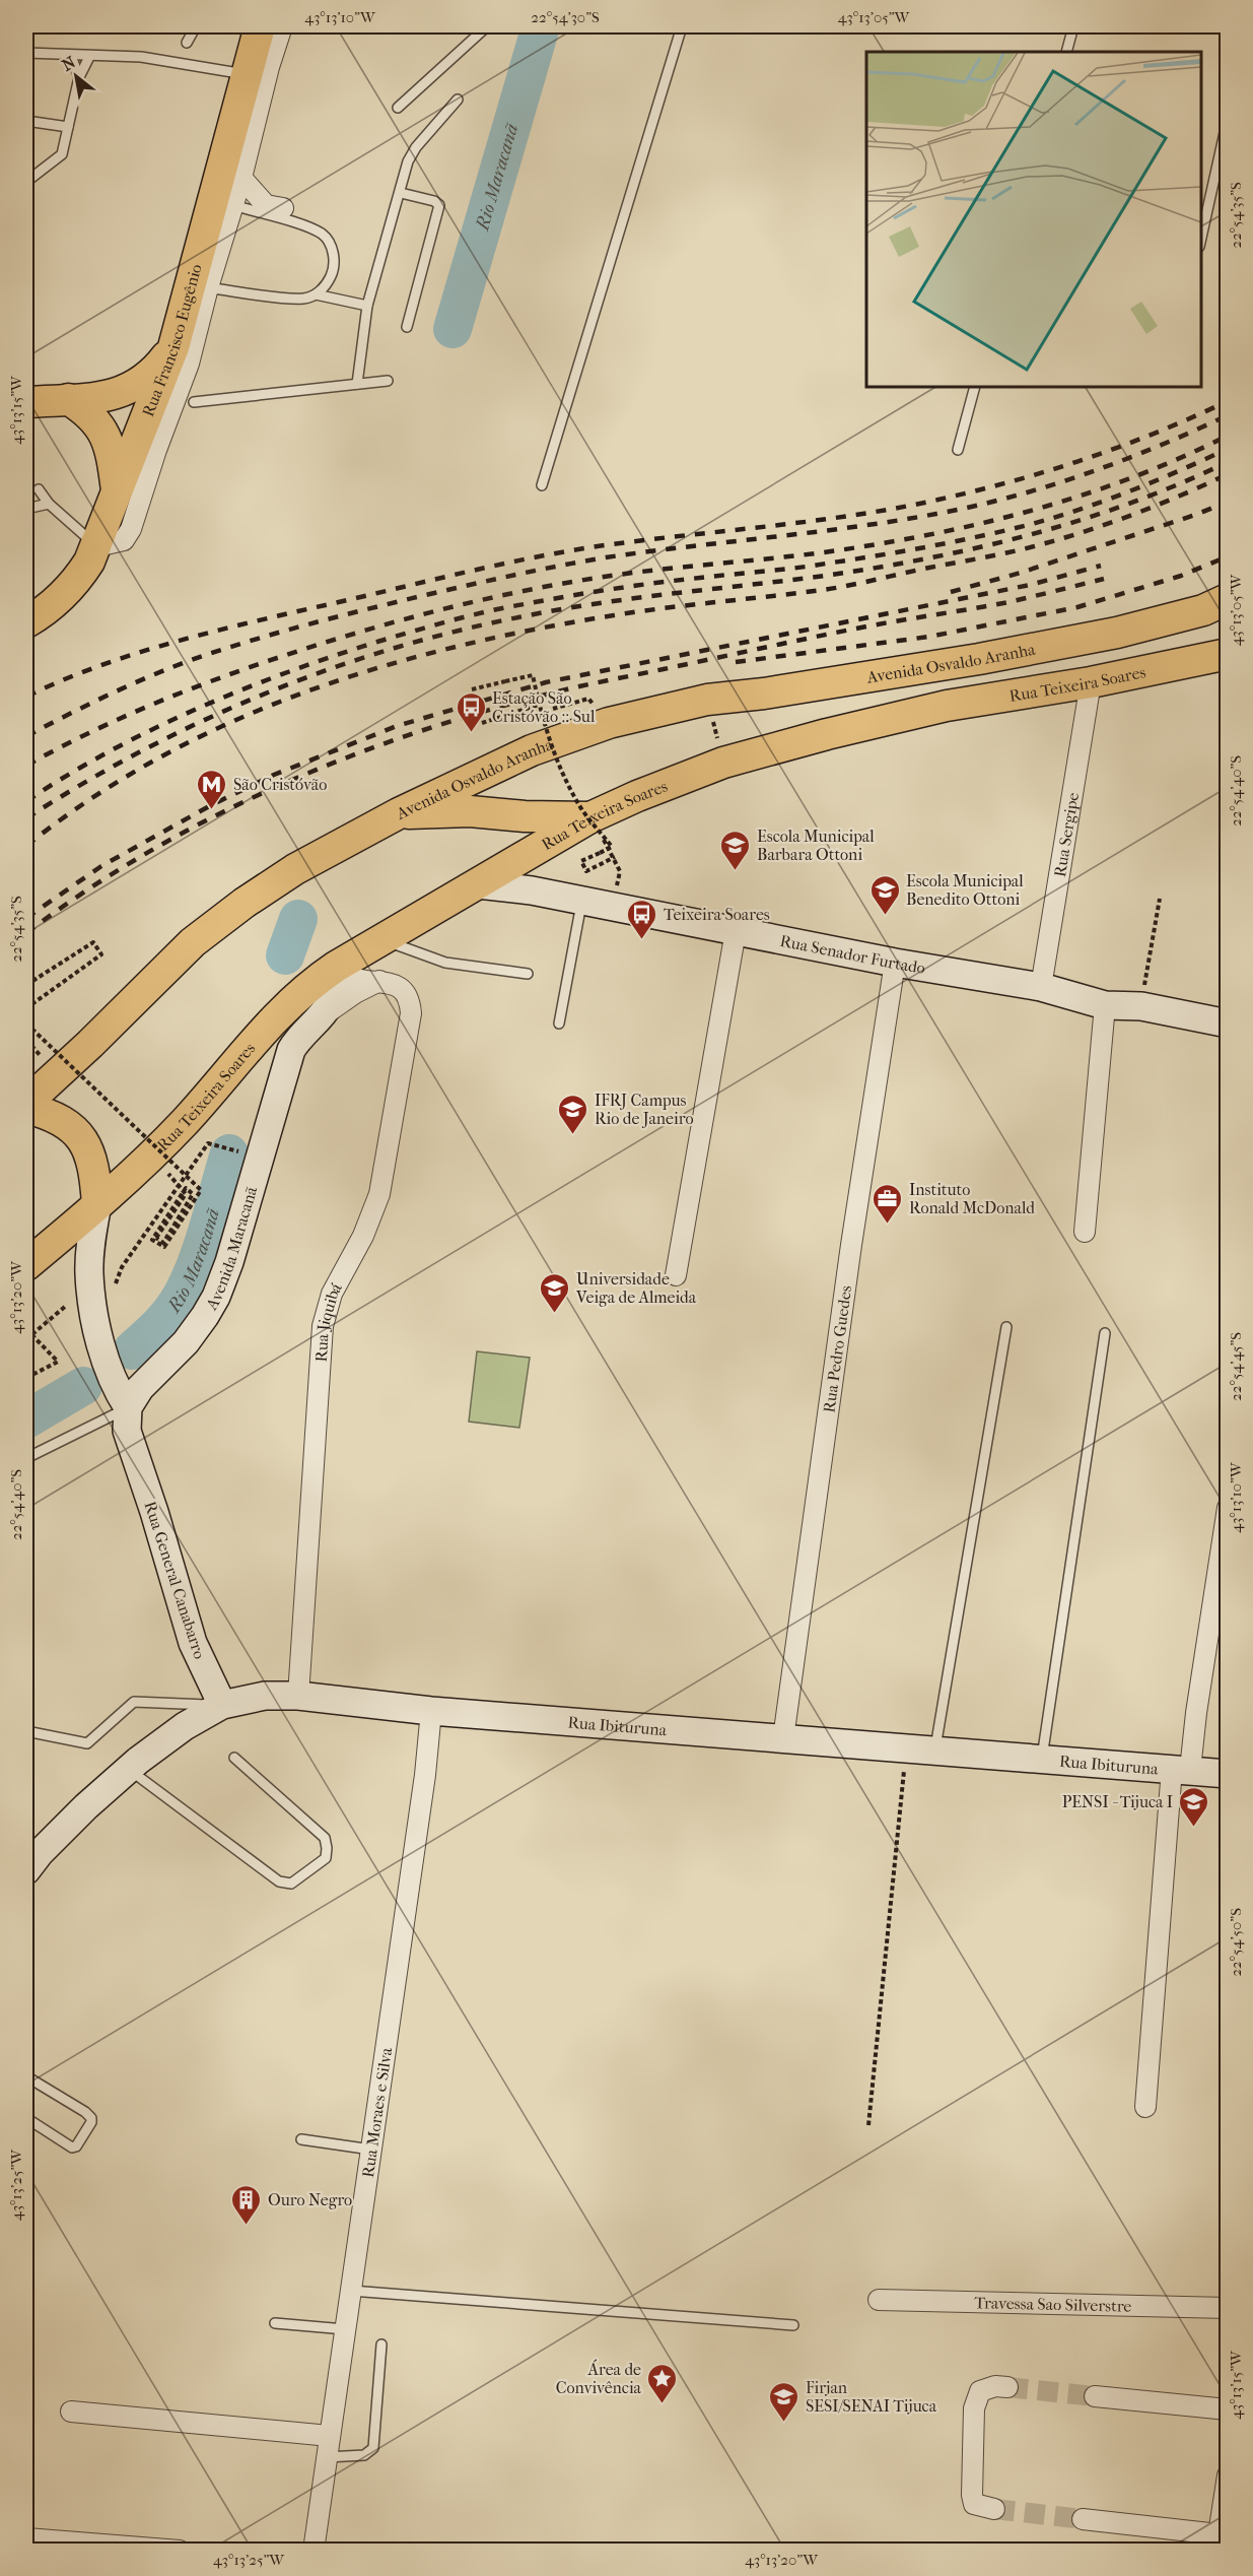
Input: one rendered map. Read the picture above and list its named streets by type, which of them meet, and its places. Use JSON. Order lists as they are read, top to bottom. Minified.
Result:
{"streets":{"main road":["Rua Francisco Eugênio","Avenida Osvaldo Aranha","Rua Teixeira Soares"],"street":["Rua Sergipe","Rua Senador Furtado","Avenida Maracanã","Rua Jiquibá","Rua Pedro Guedes","Rua General Canabarro","Rua Ibituruna","Rua Moraes e Silva","Travessa Sao Silverstre"]},"crossings":[["Rua Teixeira Soares","Rua Sergipe"],["Rua Teixeira Soares","Rua Senador Furtado"],["Rua Teixeira Soares","Avenida Maracanã"],["Rua Teixeira Soares","Rua Jiquibá"],["Rua Teixeira Soares","Rua General Canabarro"],["Rua Sergipe","Rua Senador Furtado"],["Rua Senador Furtado","Rua Pedro Guedes"],["Avenida Maracanã","Rua Jiquibá"],["Avenida Maracanã","Rua General Canabarro"],["Rua Jiquibá","Rua Ibituruna"],["Rua Pedro Guedes","Rua Ibituruna"],["Rua General Canabarro","Rua Ibituruna"],["Rua Ibituruna","Rua Moraes e Silva"]],"water":["Rio Maracanã"],"places":{"bus stop":["Estação São Cristóvão :: Sul","Teixeira Soares"],"metro station":["São Cristóvão"],"school or university":["Escola Municipal Barbara Ottoni","Escola Municipal Benedito Ottoni","IFRJ Campus Rio de Janeiro","Universidade Veiga de Almeida","PENSI - Tijuca I","Firjan SESI/SENAI Tijuca"],"office":["Instituto Ronald McDonald"],"building":["Ouro Negro"],"place":["Área de Convivência"]},"north":"top left","coordinates":["43°13'10\"W","22°54'30\"S","43°13'05\"W","22°54'35\"S","43°13'15\"W","22°54'40\"S","43°13'20\"W","22°54'45\"S","22°54'50\"S","43°13'25\"W"]}
